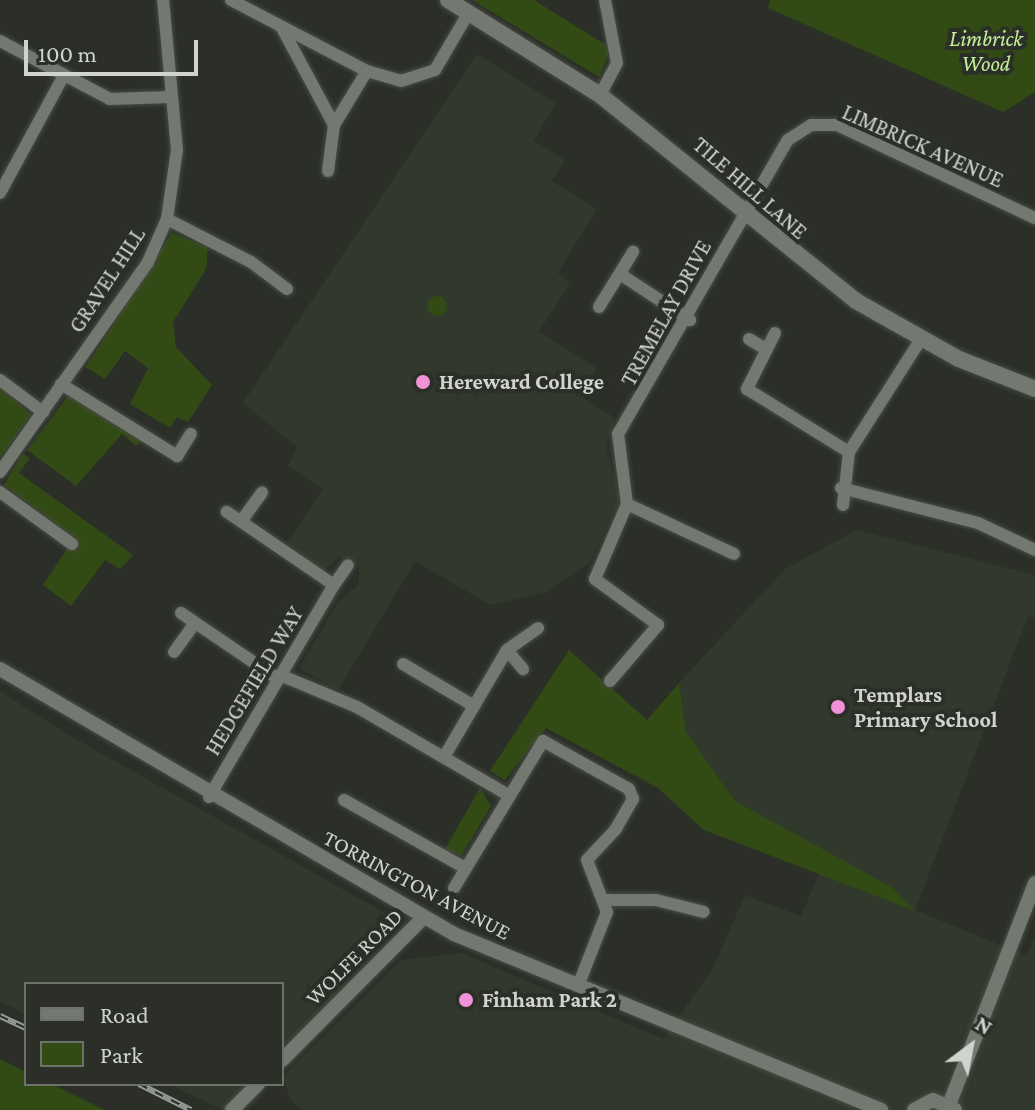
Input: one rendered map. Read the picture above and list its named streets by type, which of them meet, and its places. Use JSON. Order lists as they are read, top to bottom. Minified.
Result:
{"streets":{"main road":["TILE HILL LANE"],"street":["LIMBRICK AVENUE","GRAVEL HILL","TREMELAY DRIVE","HEDGEFIELD WAY","TORRINGTON AVENUE","WOLFE ROAD"]},"crossings":[["LIMBRICK AVENUE","TILE HILL LANE"],["LIMBRICK AVENUE","TREMELAY DRIVE"],["TILE HILL LANE","TREMELAY DRIVE"],["HEDGEFIELD WAY","TORRINGTON AVENUE"],["TORRINGTON AVENUE","WOLFE ROAD"]],"parks":["Limbrick Wood"],"places":["Hereward College","Templars Primary School","Finham Park 2"],"legend":["Road","Park"],"scale_bar":"100 m","north":"top right"}
